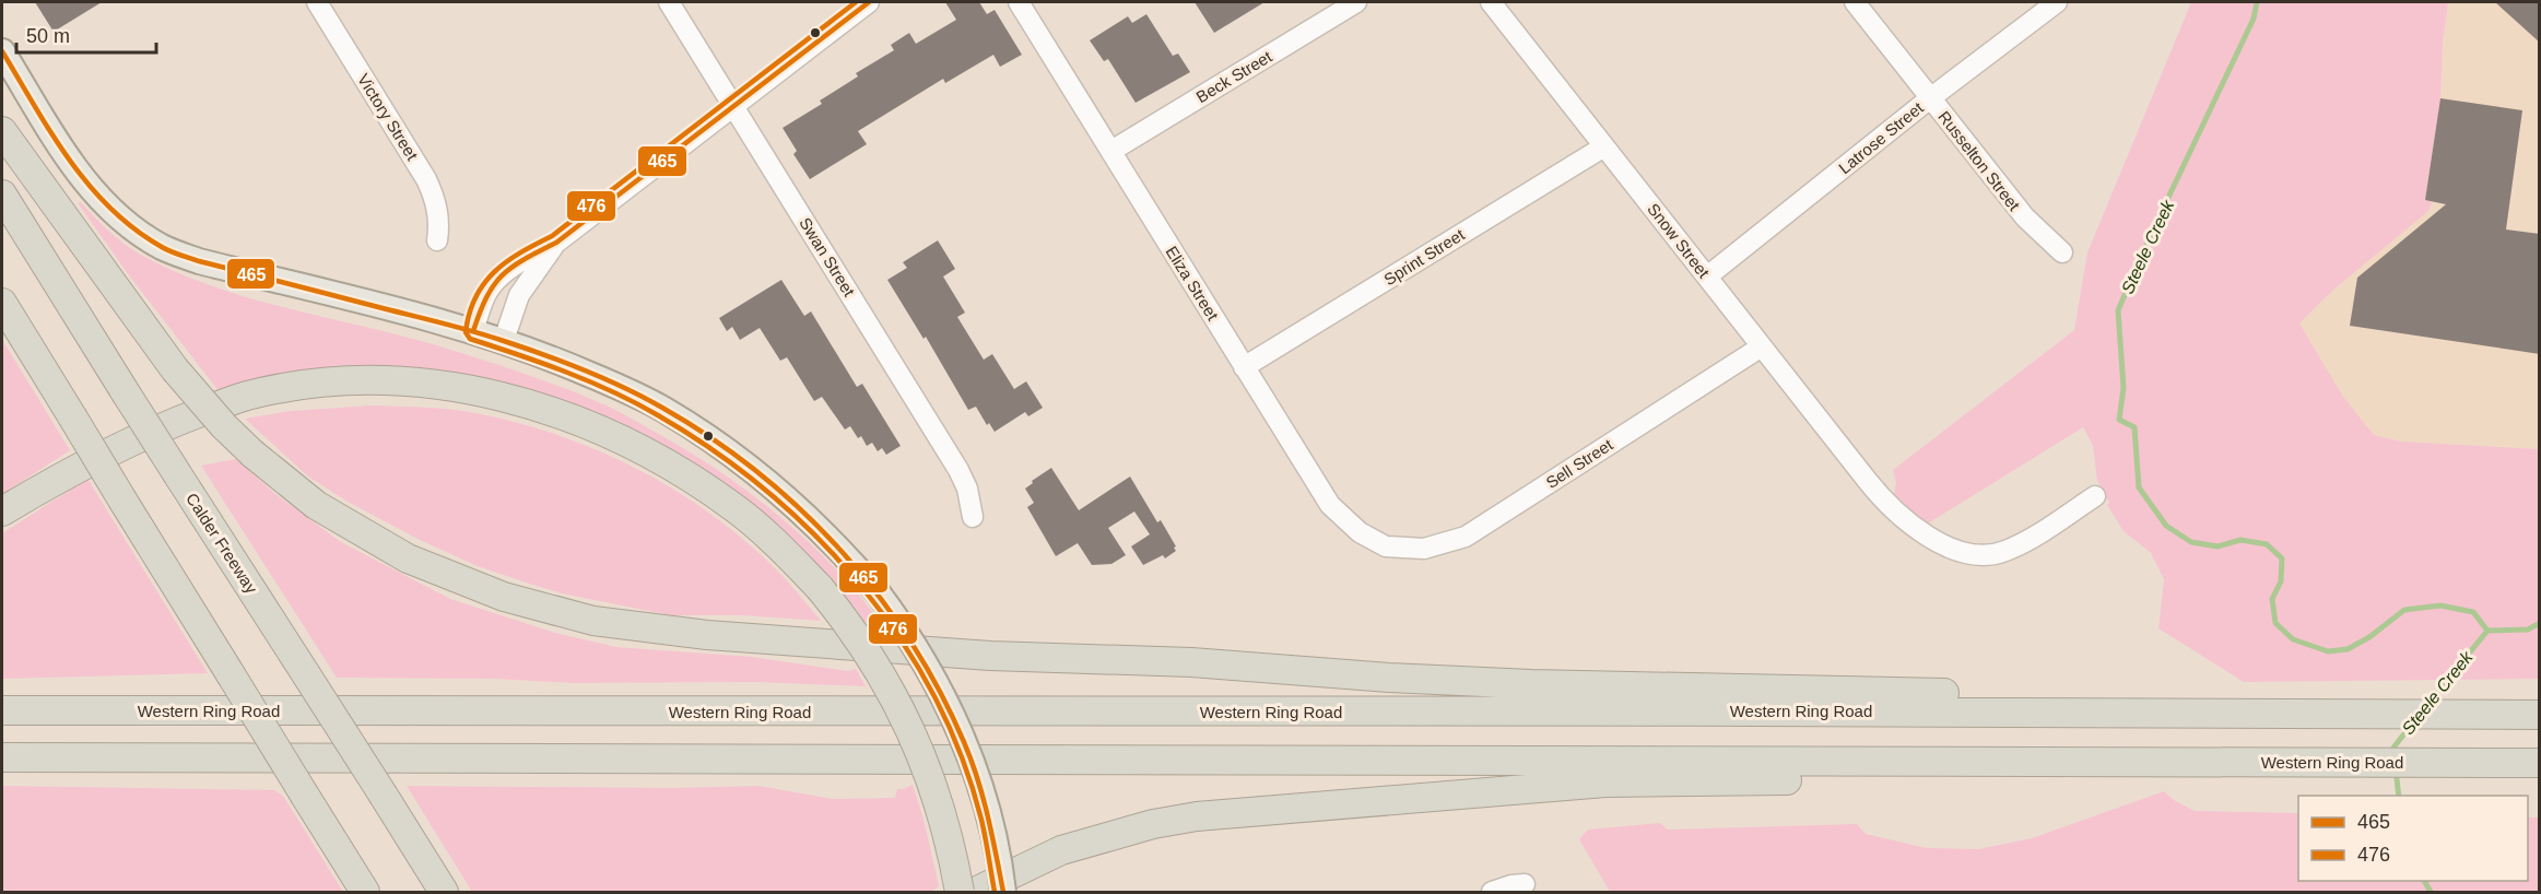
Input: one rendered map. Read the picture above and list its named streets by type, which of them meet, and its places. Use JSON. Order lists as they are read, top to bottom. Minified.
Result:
{"streets":{"highway":["Calder Freeway","Western Ring Road"],"street":["Beck Street","Victory Street","Latrose Street","Russelton Street","Snow Street","Swan Street","Sprint Street","Eliza Street","Sell Street"]},"crossings":[["Beck Street","Eliza Street"],["Latrose Street","Russelton Street"],["Latrose Street","Snow Street"],["Snow Street","Sprint Street"],["Snow Street","Sell Street"],["Sprint Street","Eliza Street"],["Eliza Street","Sell Street"]],"water":["Steele Creek"],"lines":["transit line 465","transit line 476"],"legend":["465","476"],"scale_bar":"50 m"}
